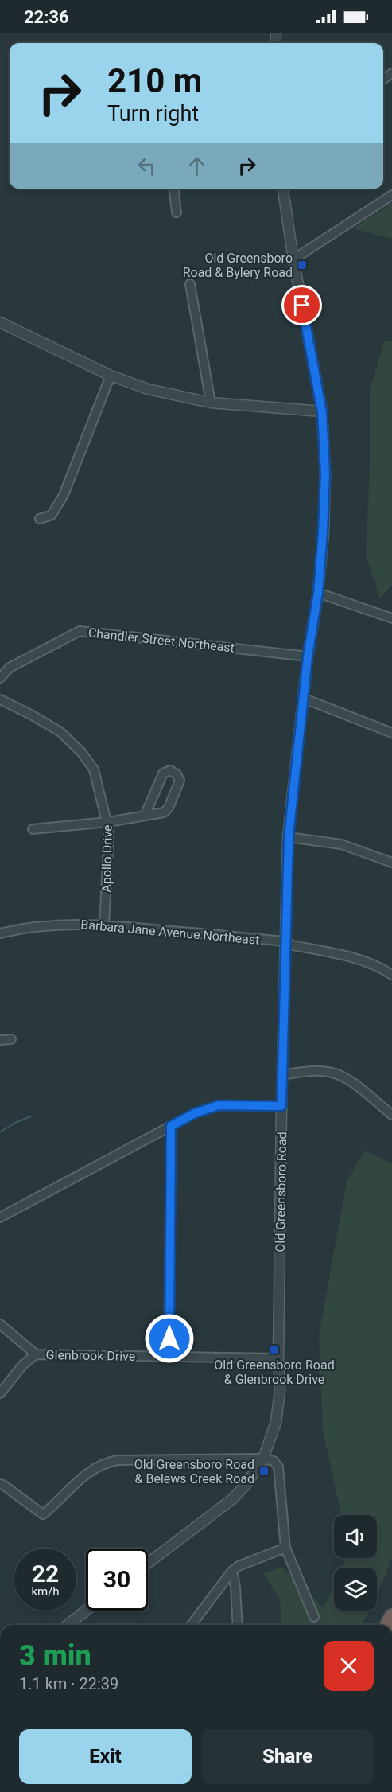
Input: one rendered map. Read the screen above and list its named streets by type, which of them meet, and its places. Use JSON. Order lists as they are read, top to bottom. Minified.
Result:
{"streets":{"street":["Chandler Street Northeast","Apollo Drive","Barbara Jane Avenue Northeast","Old Greensboro Road","Glenbrook Drive"]},"crossings":[["Chandler Street Northeast","Old Greensboro Road"],["Apollo Drive","Barbara Jane Avenue Northeast"],["Barbara Jane Avenue Northeast","Old Greensboro Road"],["Old Greensboro Road","Glenbrook Drive"]],"places":{"transit":["Old Greensboro Road & Bylery Road","Old Greensboro Road & Glenbrook Drive","Old Greensboro Road & Belews Creek Road"]},"page":{"status":"22:36","turn":["210 m","Turn right"],"speed":"22 km/h","limit":"30","heading":["3 min","1.1 km · 22:39"],"buttons":["Exit","Share"]}}
